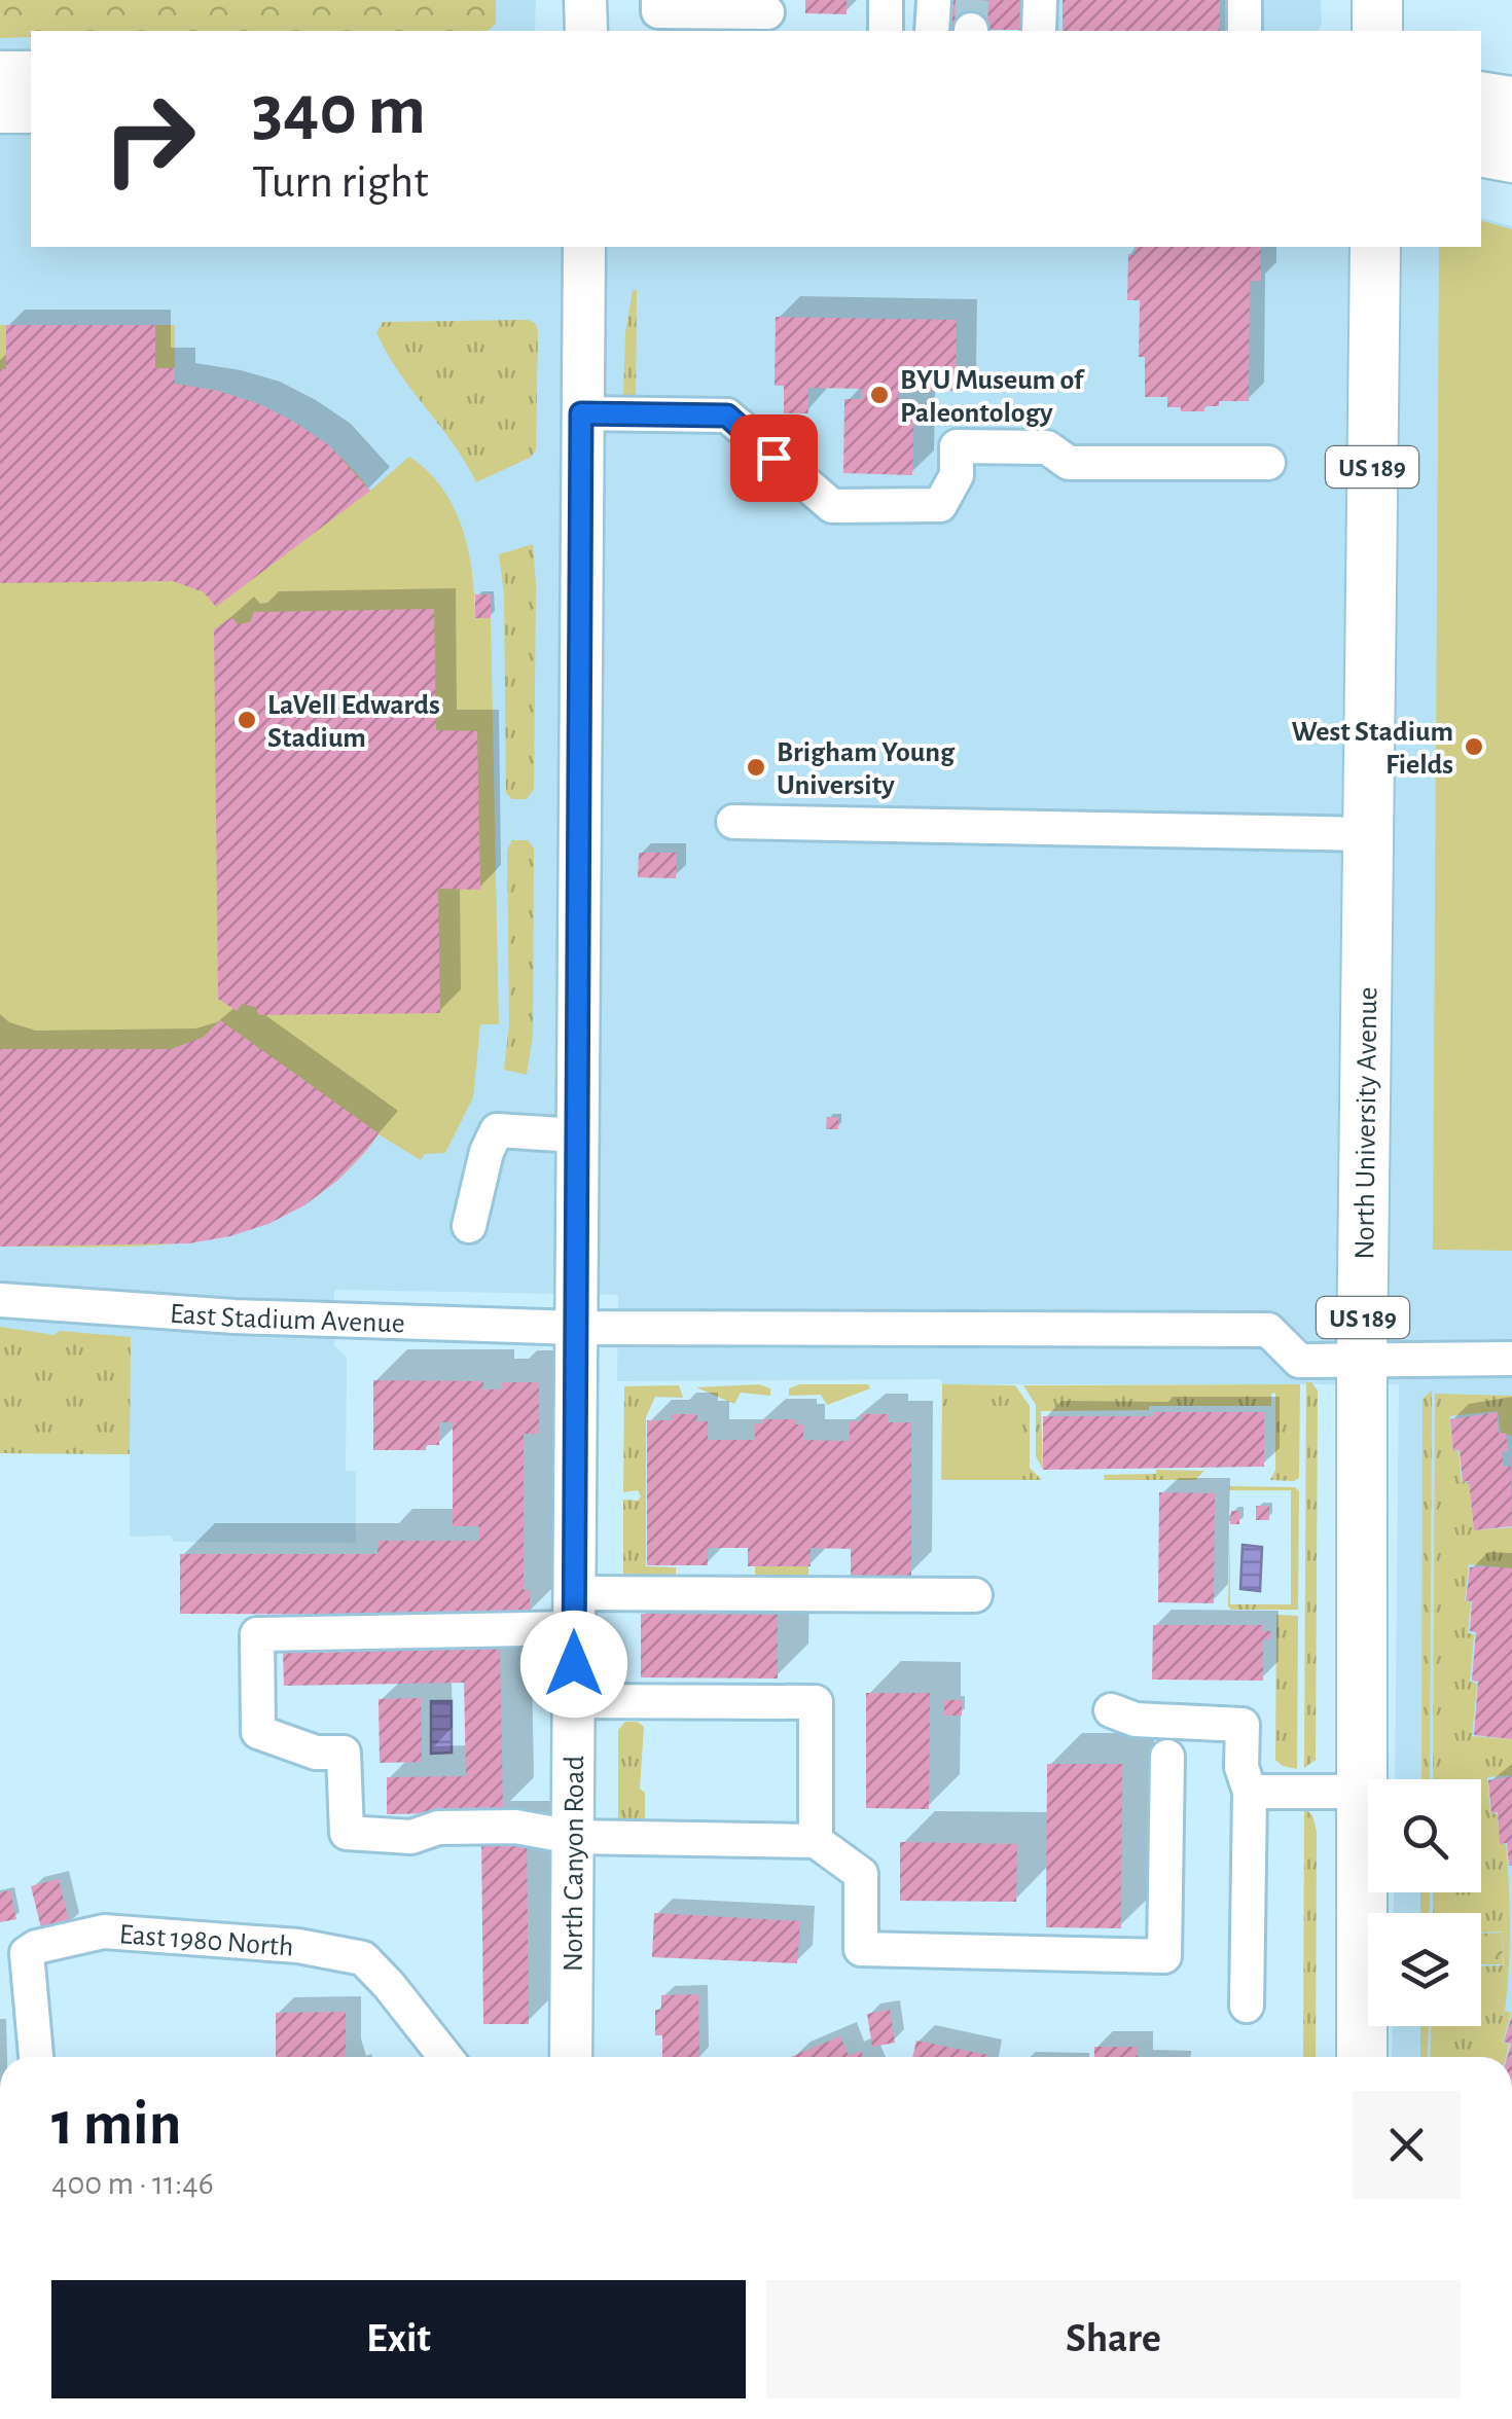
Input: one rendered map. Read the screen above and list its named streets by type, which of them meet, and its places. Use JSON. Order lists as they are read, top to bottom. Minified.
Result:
{"streets":{"highway":["US 189","North University Avenue"],"main road":["North Canyon Road"],"street":["East Stadium Avenue","East 1980 North"]},"crossings":[["North University Avenue","East Stadium Avenue"],["East Stadium Avenue","North Canyon Road"]],"places":["BYU Museum of Paleontology","LaVell Edwards Stadium","West Stadium Fields","Brigham Young University"],"page":{"turn":["340 m","Turn right"],"heading":["1 min","400 m · 11:46"],"buttons":["Exit","Share"]}}
